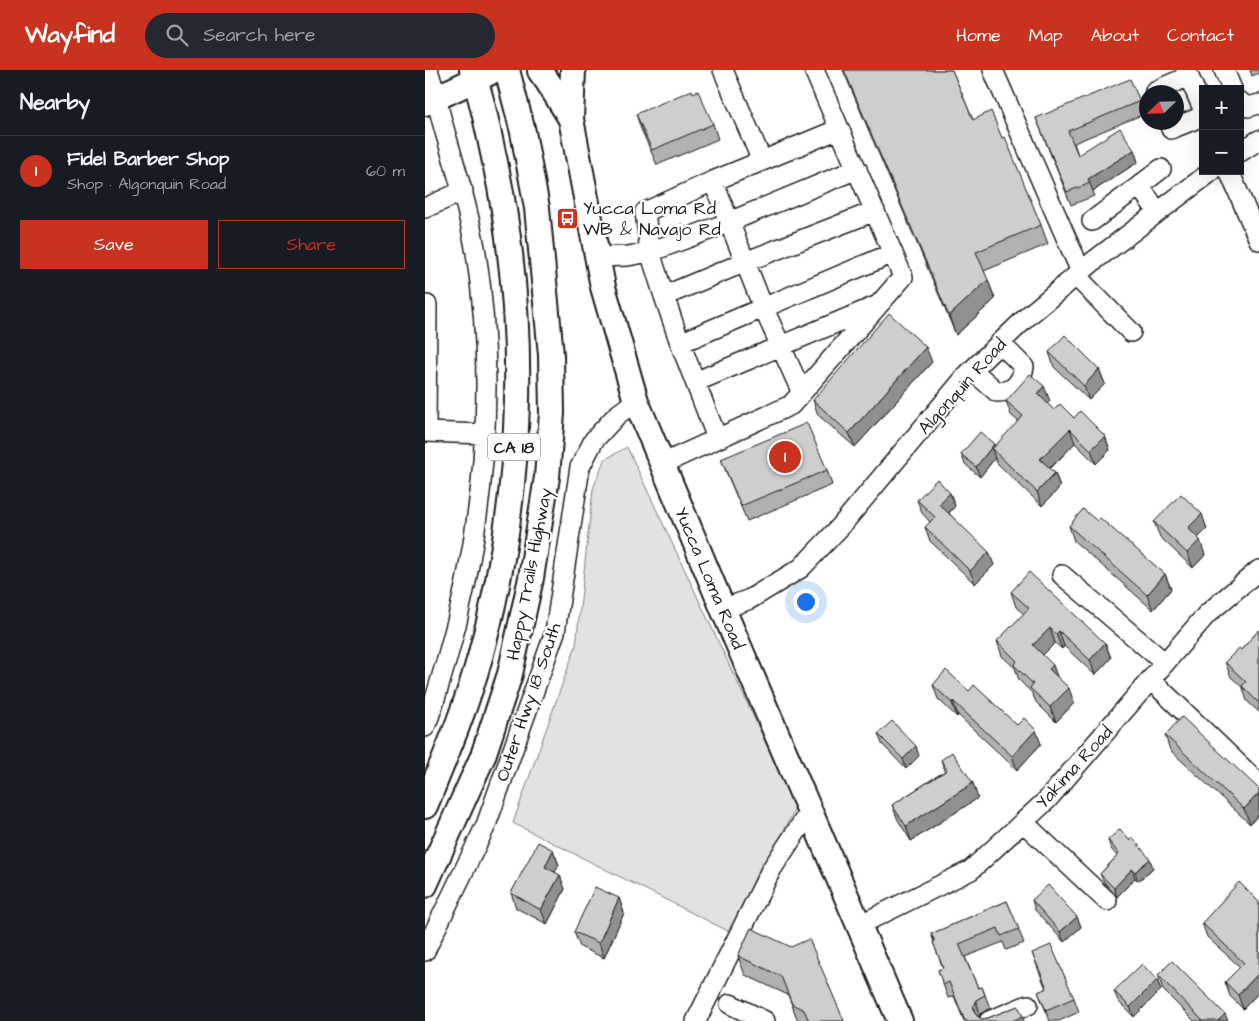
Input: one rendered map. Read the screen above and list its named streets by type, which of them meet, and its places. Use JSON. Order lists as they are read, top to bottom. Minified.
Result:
{"streets":{"main road":["CA 18","Happy Trails Highway","Yucca Loma Road"],"street":["Algonquin Road","Outer Hwy 18 South","Yakima Road"]},"crossings":[["Algonquin Road","Yucca Loma Road"],["Yucca Loma Road","Outer Hwy 18 South"],["Yucca Loma Road","Yakima Road"]],"places":{"bus stop":["Yucca Loma Rd WB & Navajo Rd"]},"north":"bottom left","page":{"header":"Wayfind","search":"Search here","nav":["Home","Map","About","Contact"],"heading":"Nearby","map_buttons":["+","−"],"list":[{"mark":"1","name":"Fidel Barber Shop","note":"Shop · Algonquin Road","value":"60 m"}],"buttons":["Save","Share"],"pins":"1"}}
